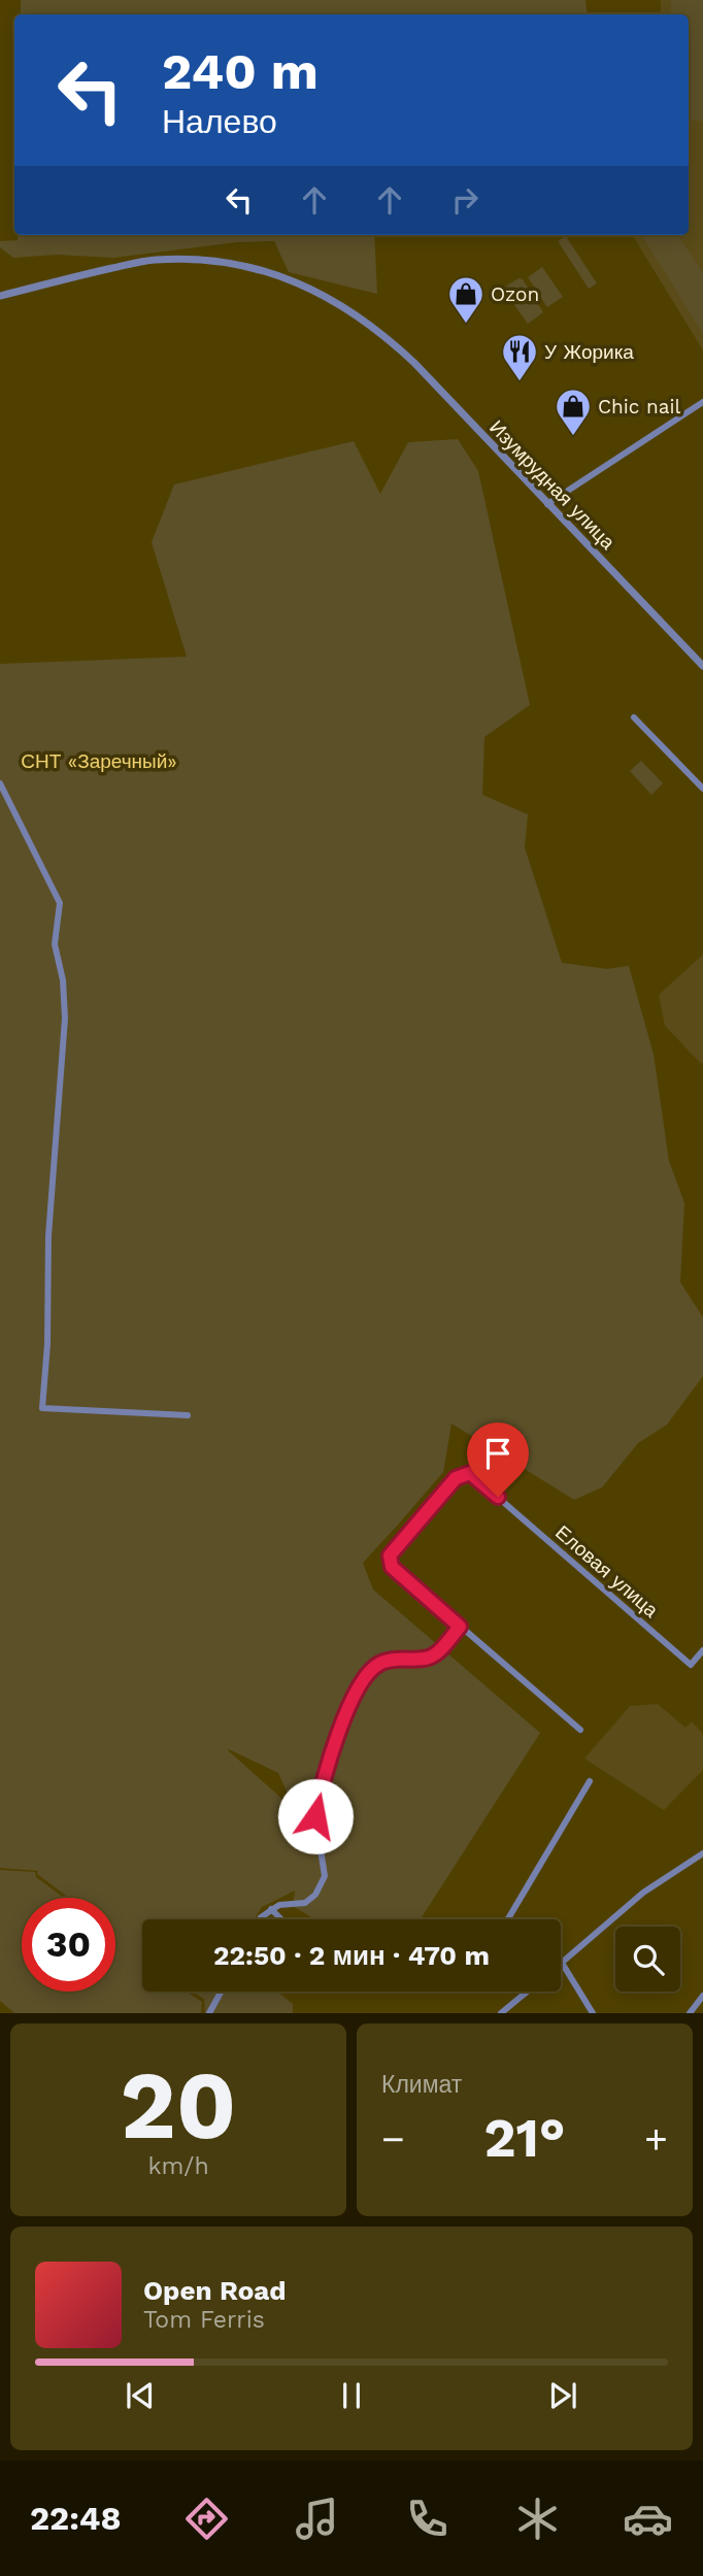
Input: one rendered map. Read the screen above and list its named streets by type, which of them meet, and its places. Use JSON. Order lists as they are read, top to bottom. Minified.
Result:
{"streets":{"street":["Изумрудная улица","Еловая улица"]},"parks":["СНТ «Заречный»"],"places":{"shop":["Ozon","Chic nail"],"restaurant":["У Жорика"]},"page":{"turn":["240 m","Налево"],"limit":"30","trip":"22:50 · 2 мин · 470 m","tile":[["20","km/h"],"Климат"],"heat":["−","21°","+"],"song":["Open Road","Tom Ferris"],"tabs":"22:48"}}
